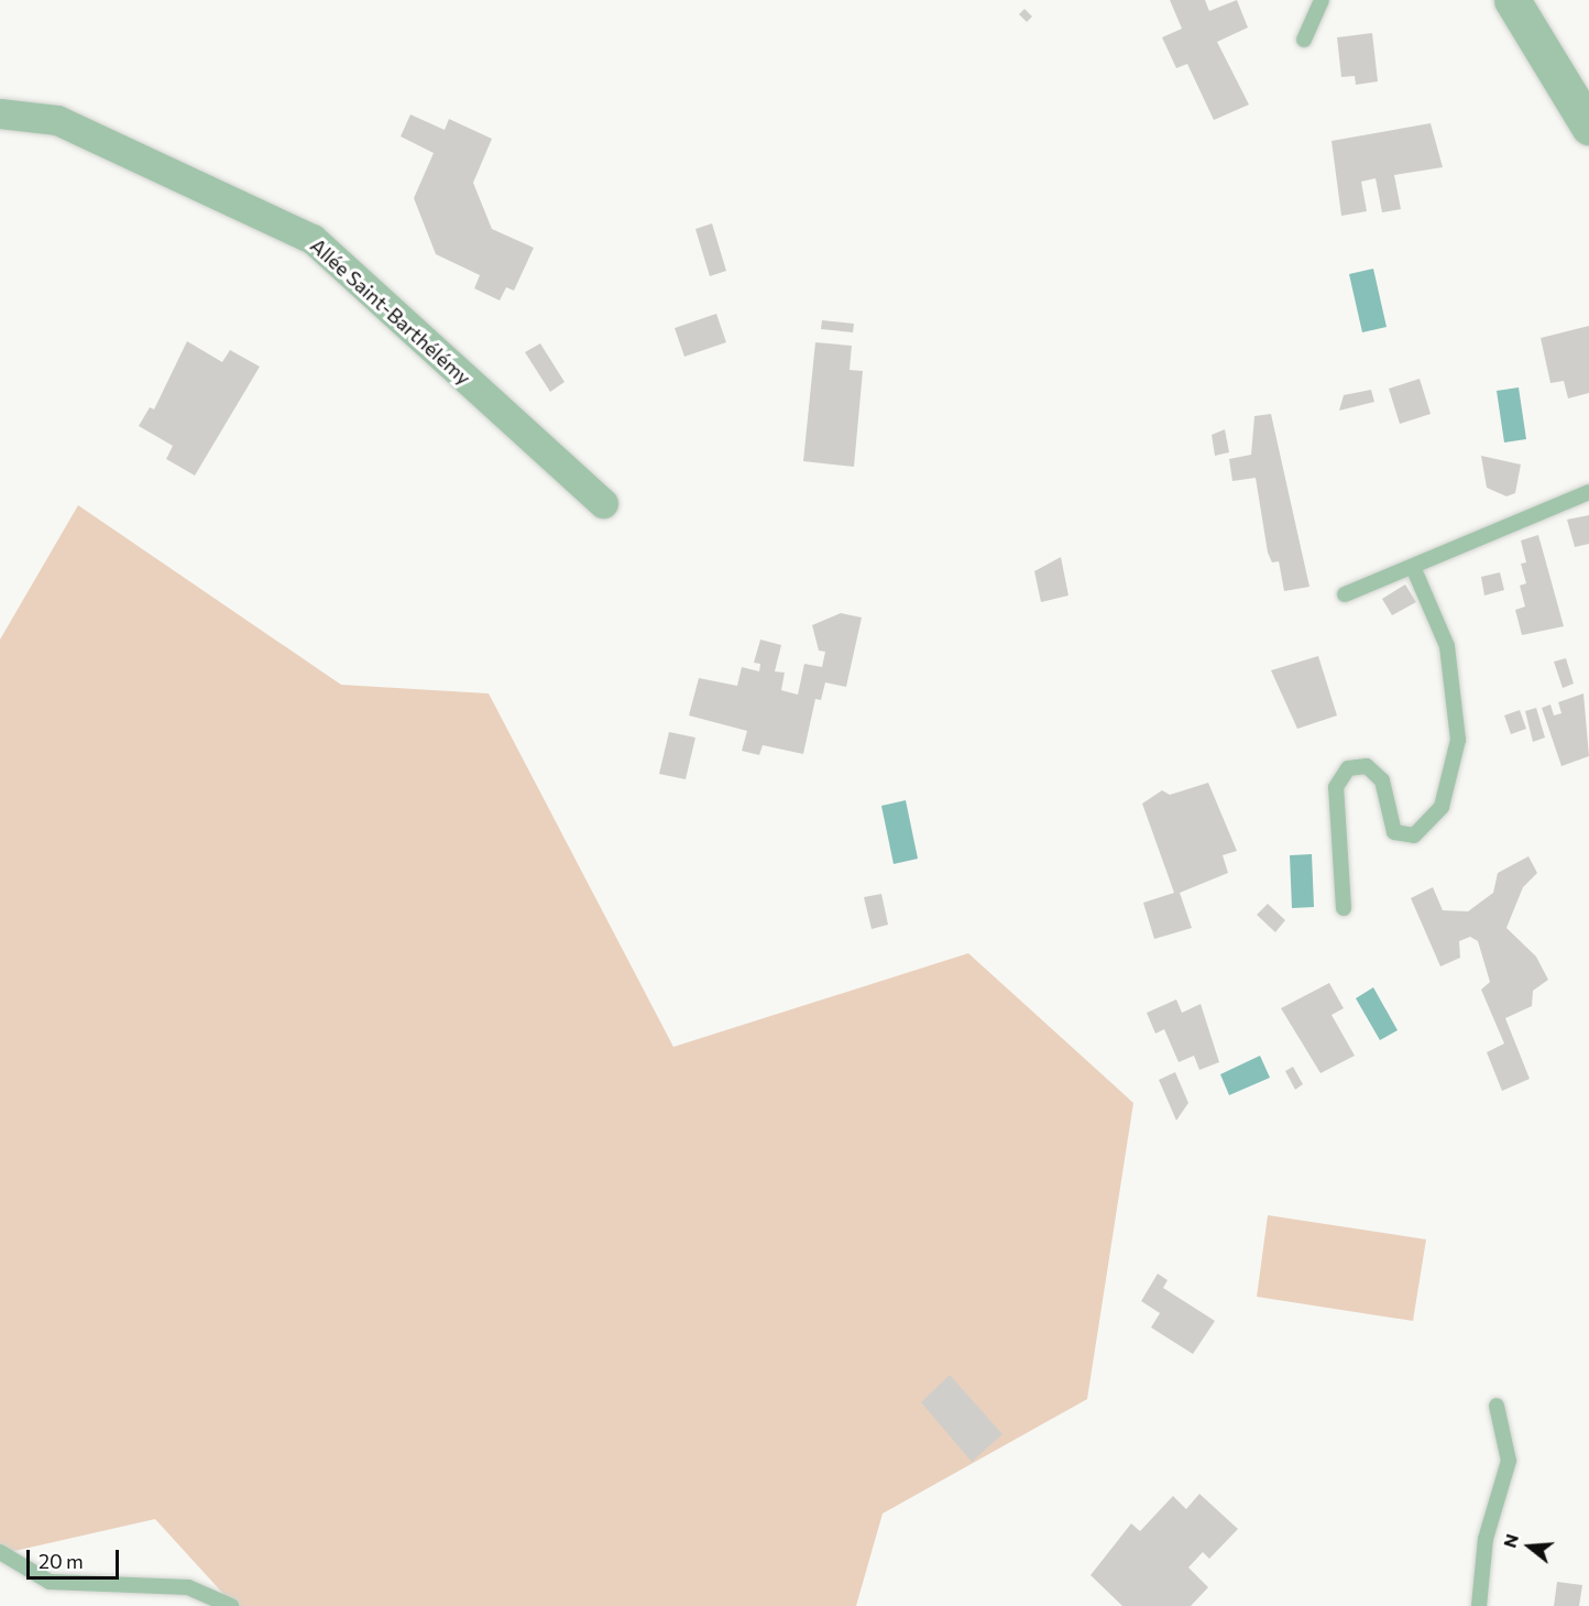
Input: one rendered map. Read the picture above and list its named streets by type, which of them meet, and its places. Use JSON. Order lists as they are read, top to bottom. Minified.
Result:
{"streets":{"street":["Allée Saint-Barthélémy"]},"scale_bar":"20 m","north":"left"}
